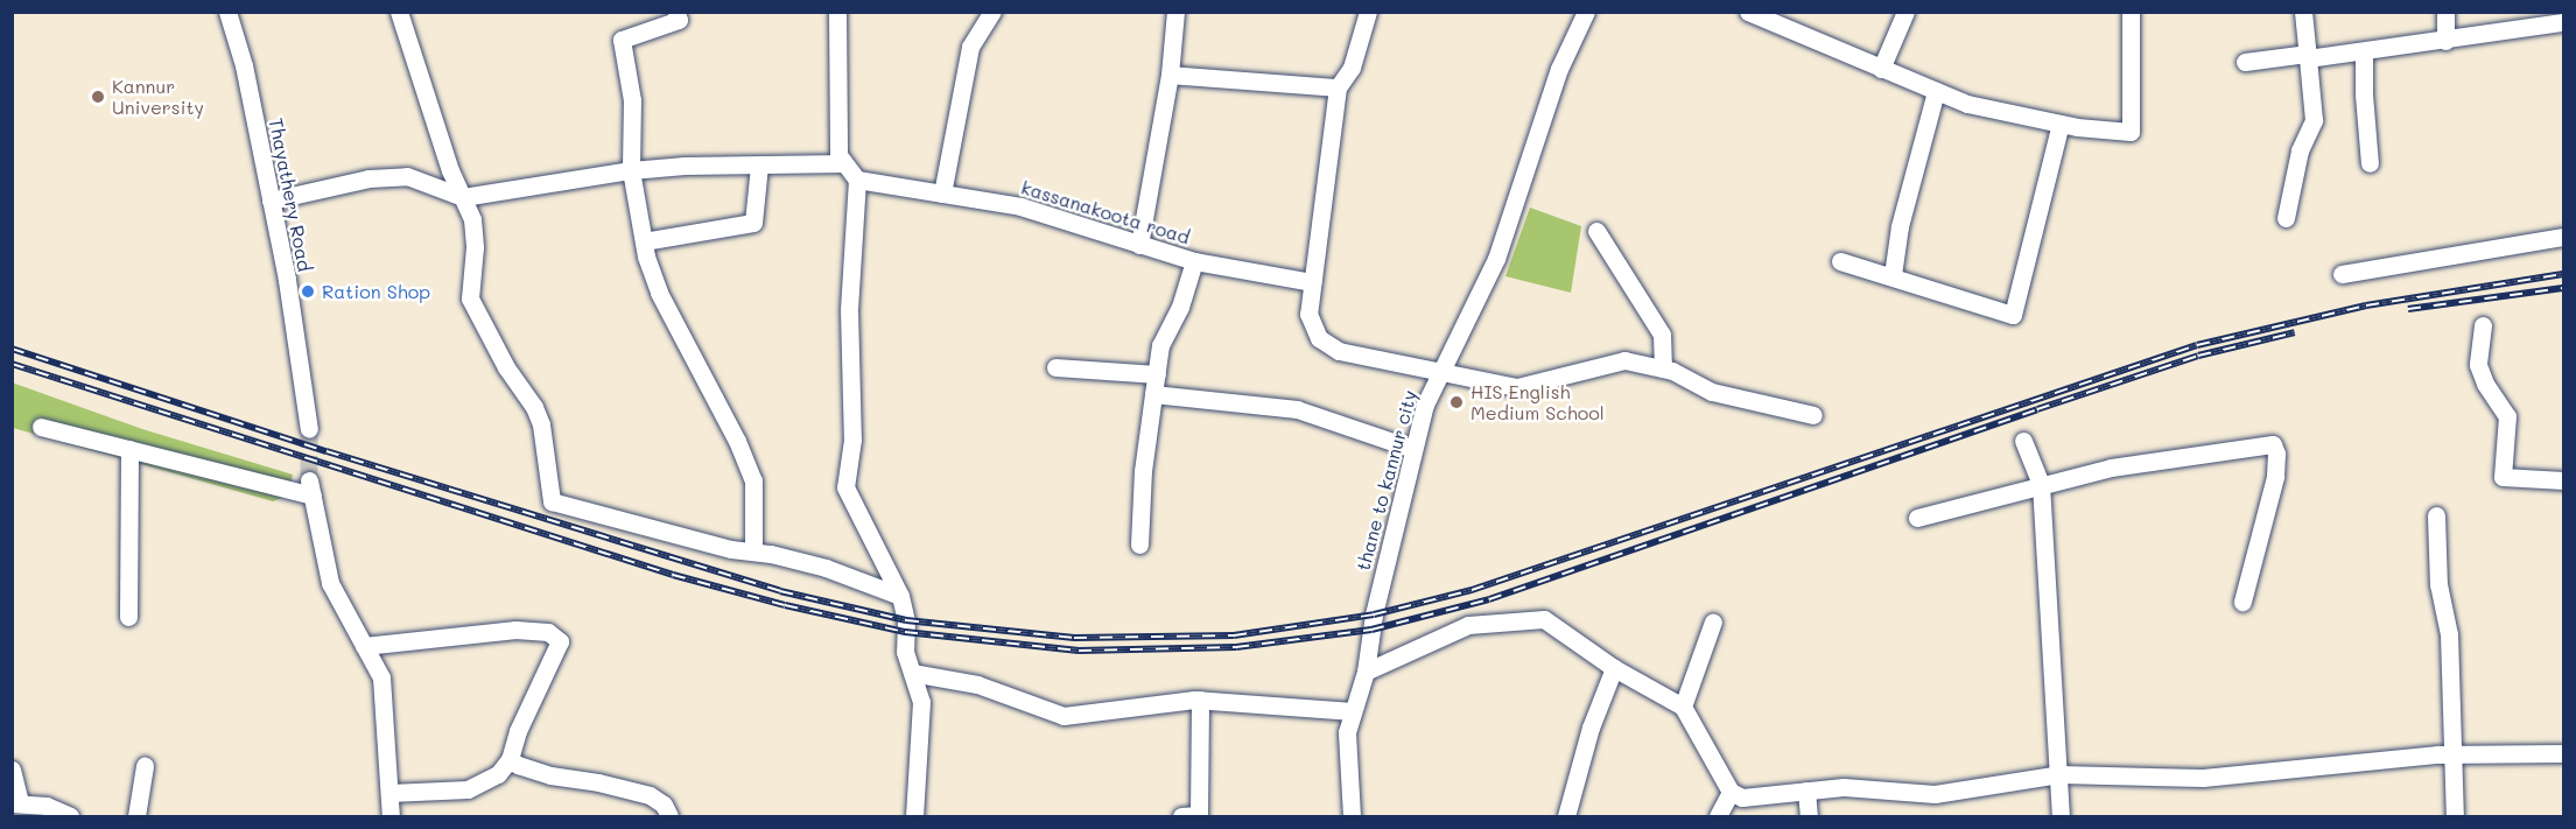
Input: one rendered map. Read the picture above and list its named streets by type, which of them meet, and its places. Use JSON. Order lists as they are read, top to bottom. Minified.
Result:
{"streets":{"street":["Thayathery Road","kassanakoota road","thane to kannur city"]},"places":["Kannur University","Ration Shop","HIS English Medium School"]}
